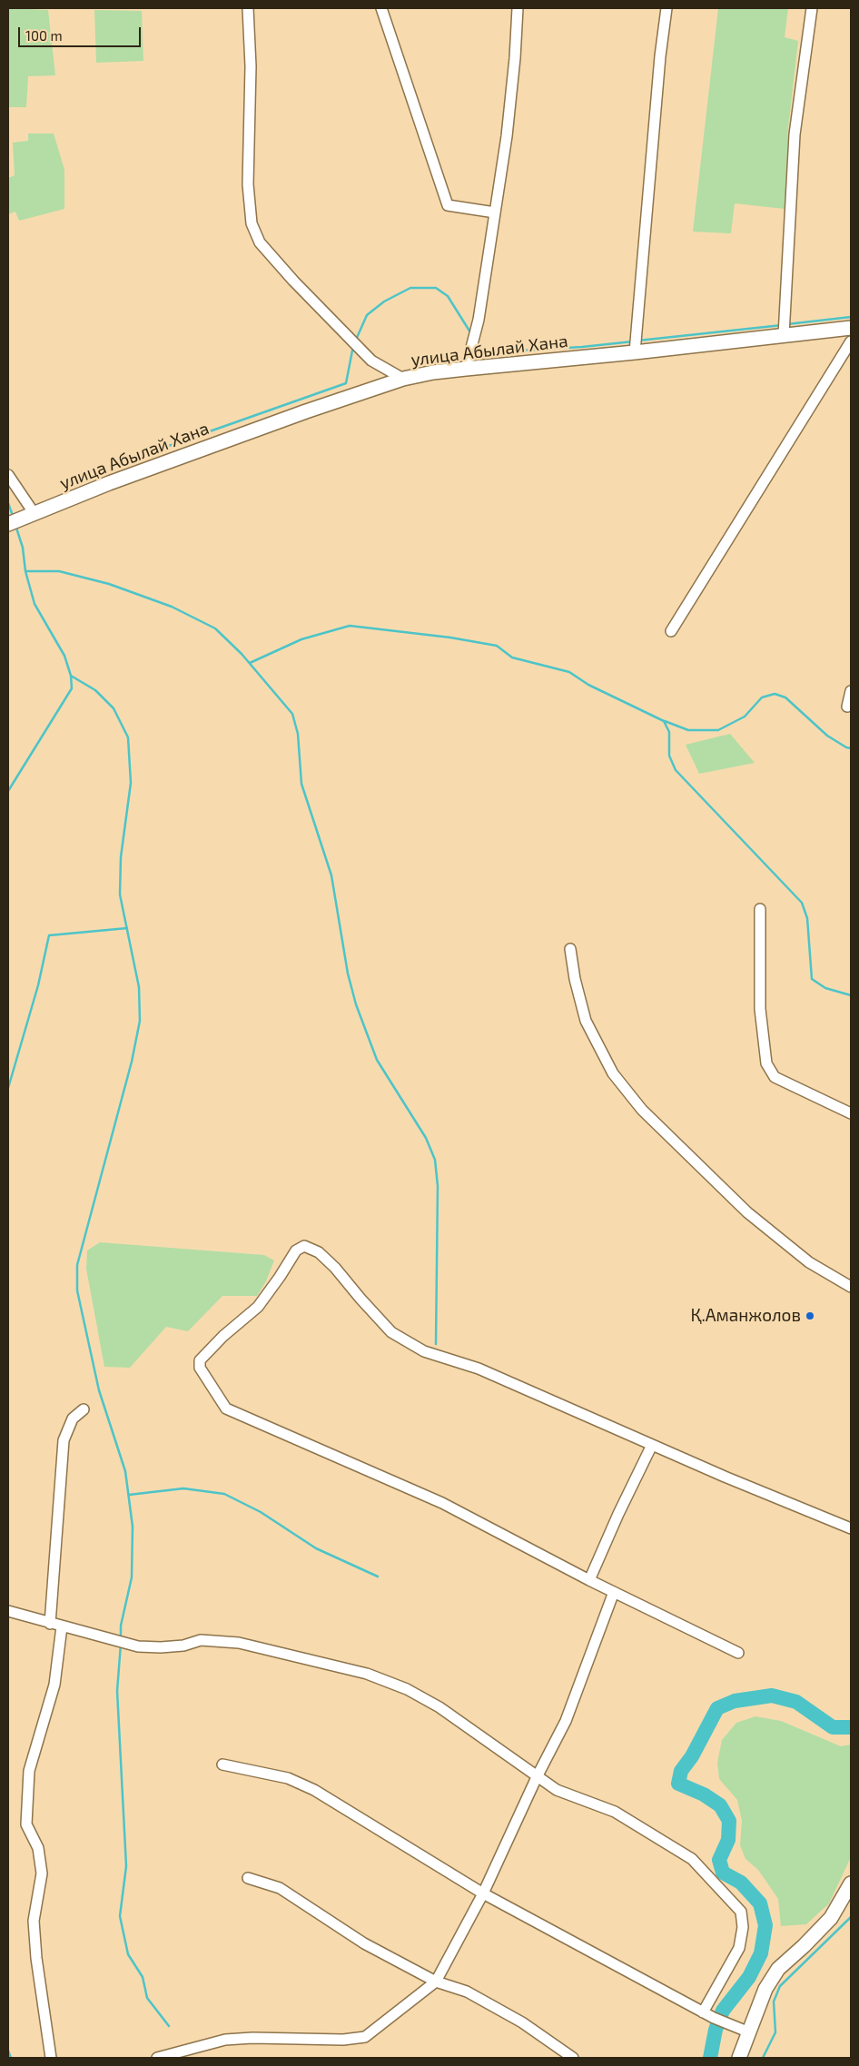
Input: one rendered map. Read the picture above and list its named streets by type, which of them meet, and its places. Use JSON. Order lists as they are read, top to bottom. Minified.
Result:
{"streets":{"main road":["улица Абылай Хана"]},"places":["Қ.Аманжолов"],"scale_bar":"100 m"}
